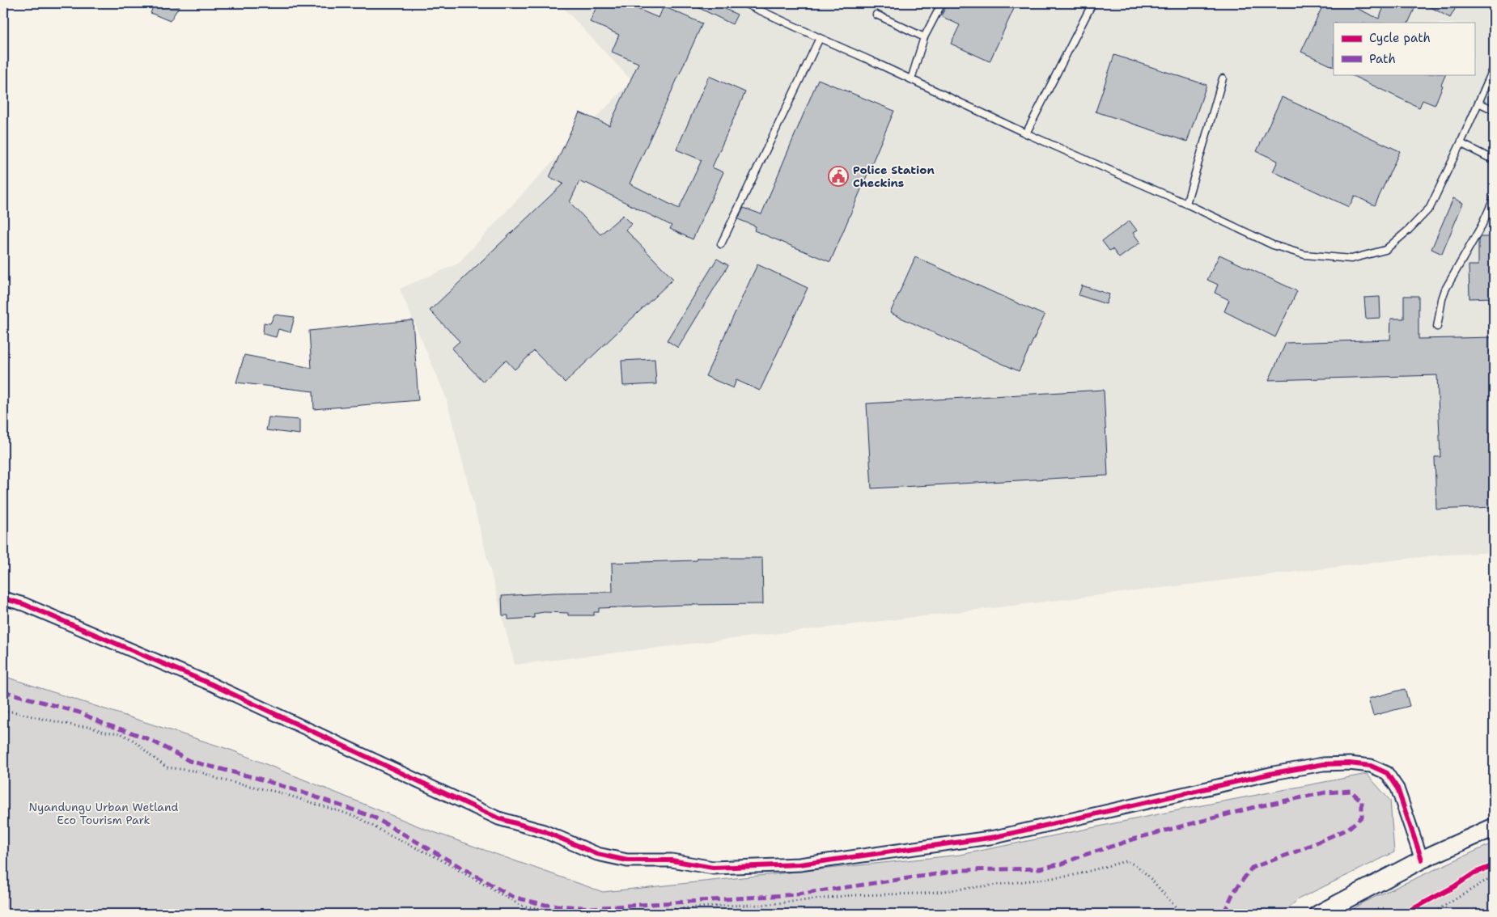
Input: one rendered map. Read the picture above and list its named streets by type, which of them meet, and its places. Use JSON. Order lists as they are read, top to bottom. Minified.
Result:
{"parks":["Nyandungu Urban Wetland Eco Tourism Park"],"places":{"public building":["Police Station Checkins"]},"legend":["Cycle path","Path"]}
